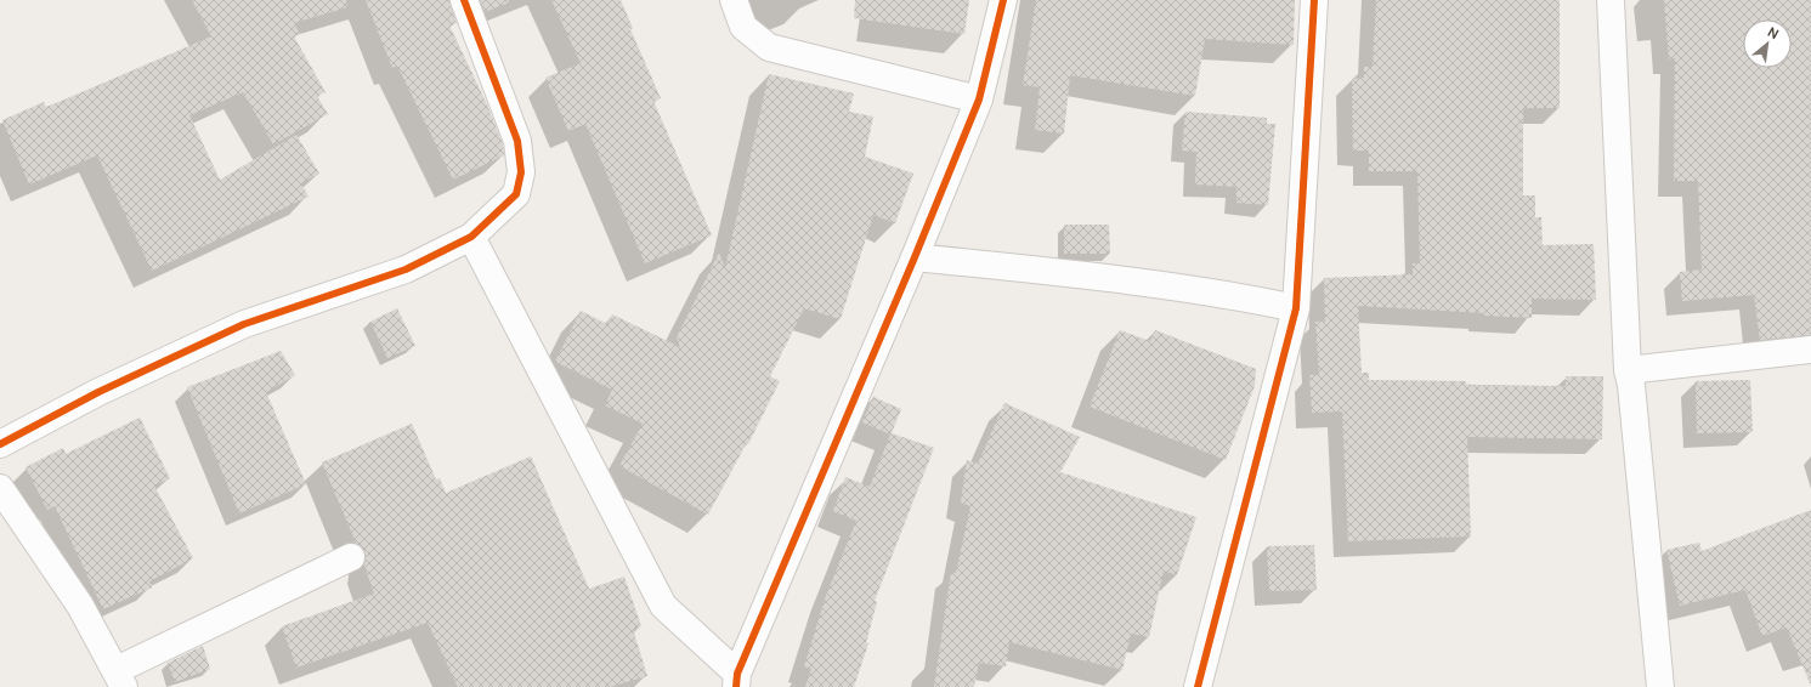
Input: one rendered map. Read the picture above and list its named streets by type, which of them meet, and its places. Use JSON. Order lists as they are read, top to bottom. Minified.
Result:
{"north":"top right"}
